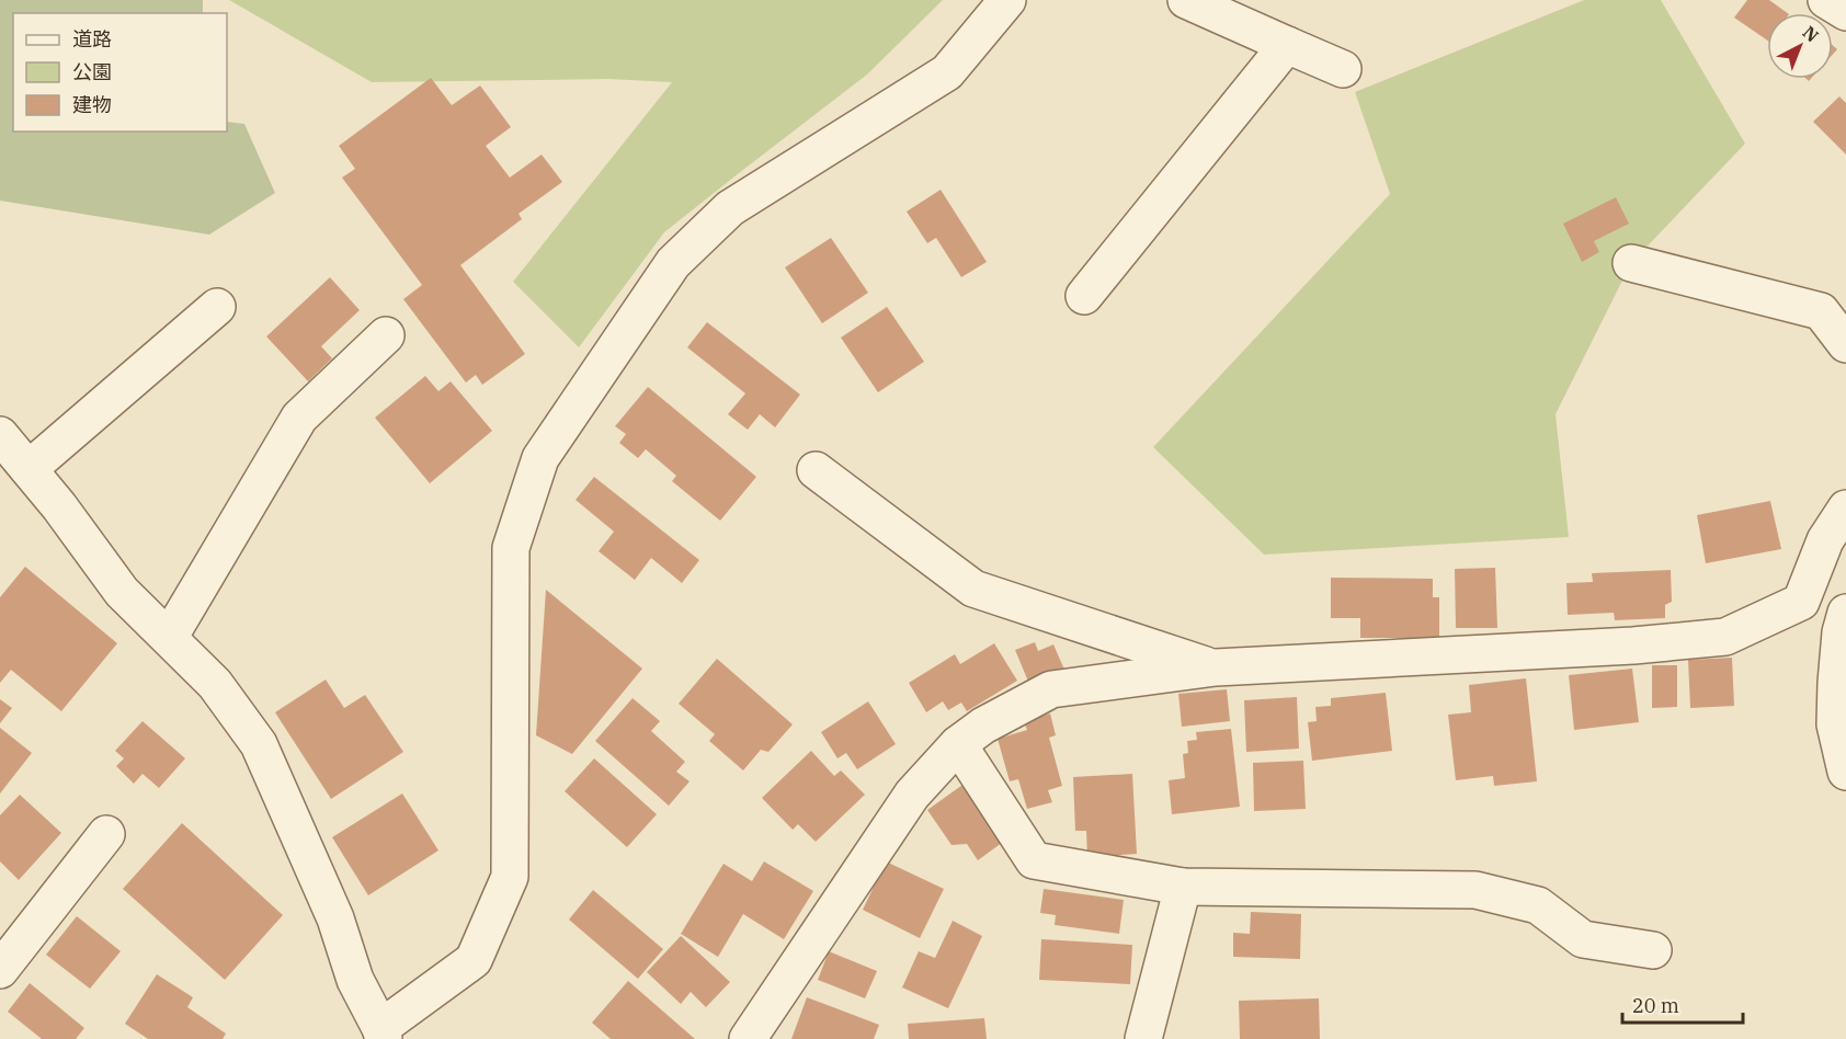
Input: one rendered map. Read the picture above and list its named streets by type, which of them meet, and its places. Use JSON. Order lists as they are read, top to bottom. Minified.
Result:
{"legend":["道路","公園","建物"],"scale_bar":"20 m","north":"top right"}
